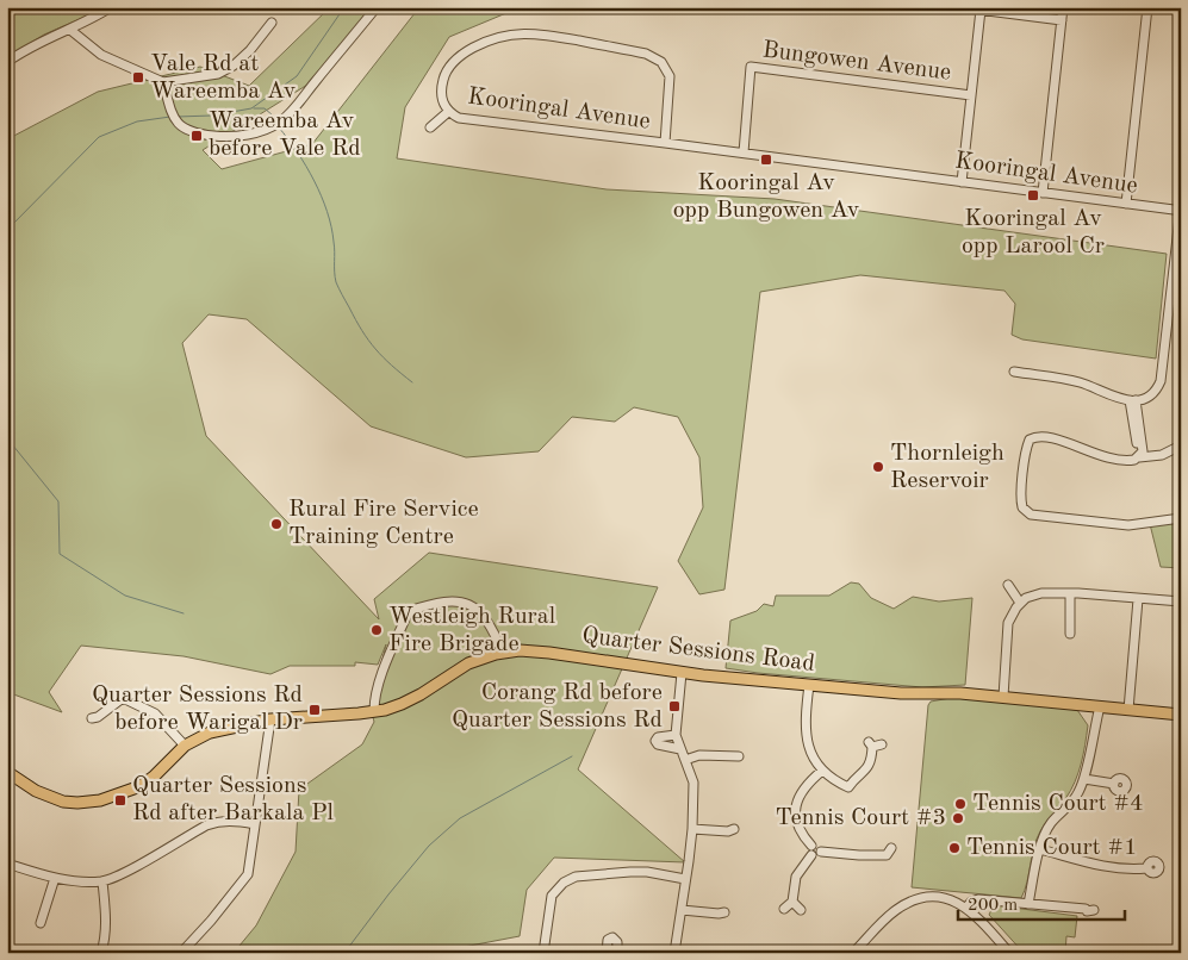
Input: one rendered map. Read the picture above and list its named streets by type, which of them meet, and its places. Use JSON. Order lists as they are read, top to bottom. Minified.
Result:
{"streets":{"main road":["Quarter Sessions Road"],"street":["Bungowen Avenue","Kooringal Avenue"]},"crossings":[["Bungowen Avenue","Kooringal Avenue"]],"places":{"transit":["Vale Rd at Wareemba Av","Wareemba Av before Vale Rd","Kooringal Av opp Bungowen Av","Kooringal Av opp Larool Cr","Corang Rd before Quarter Sessions Rd","Quarter Sessions Rd before Warigal Dr","Quarter Sessions Rd after Barkala Pl"],"other":["Thornleigh Reservoir","Rural Fire Service Training Centre","Westleigh Rural Fire Brigade","Tennis Court #4","Tennis Court #3","Tennis Court #1"]},"scale_bar":"200 m"}
